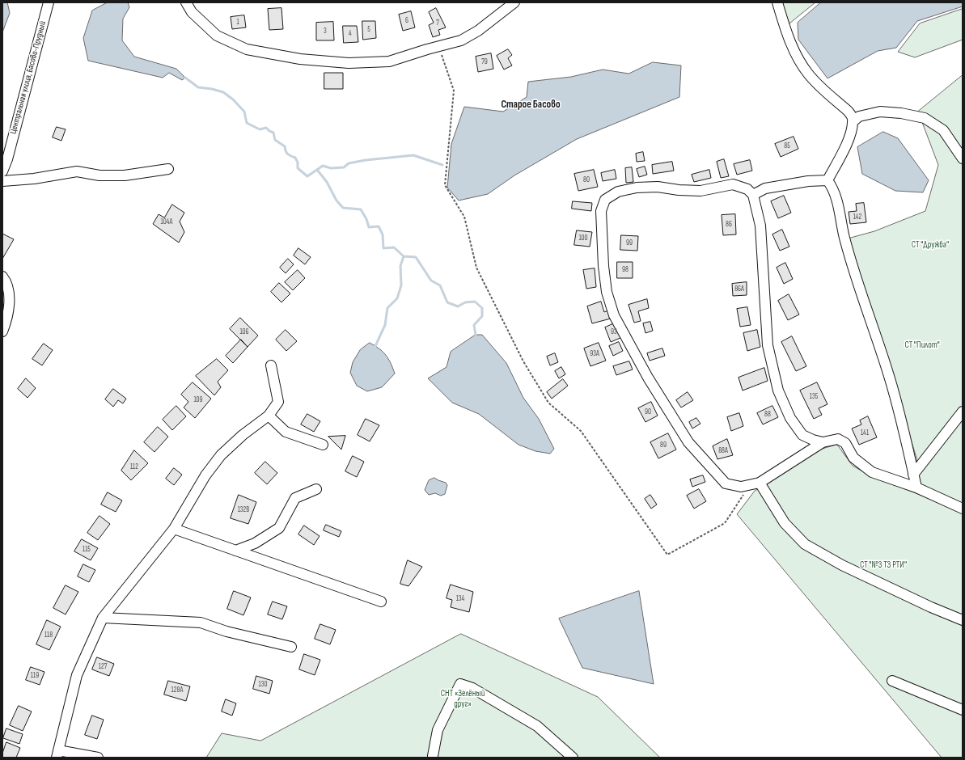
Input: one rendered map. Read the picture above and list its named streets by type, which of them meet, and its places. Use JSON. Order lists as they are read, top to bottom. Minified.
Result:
{"streets":{"street":["Центральная улица, Басово-Прудный"]},"districts":["Старое Басово"],"parks":["СТ \"Дружба\"","СТ \"Пилот\"","СТ \"№3 ТЗ РТИ\"","СНТ «Зелёный друг»"],"house_numbers":["6","1","7","5","3","4","79","85","80","142","104А","86","100","99","98","86А","106","93","93А","135","109","90","88","141","89","88А","112","132В","115","134","118","127","119","130","128А"]}
